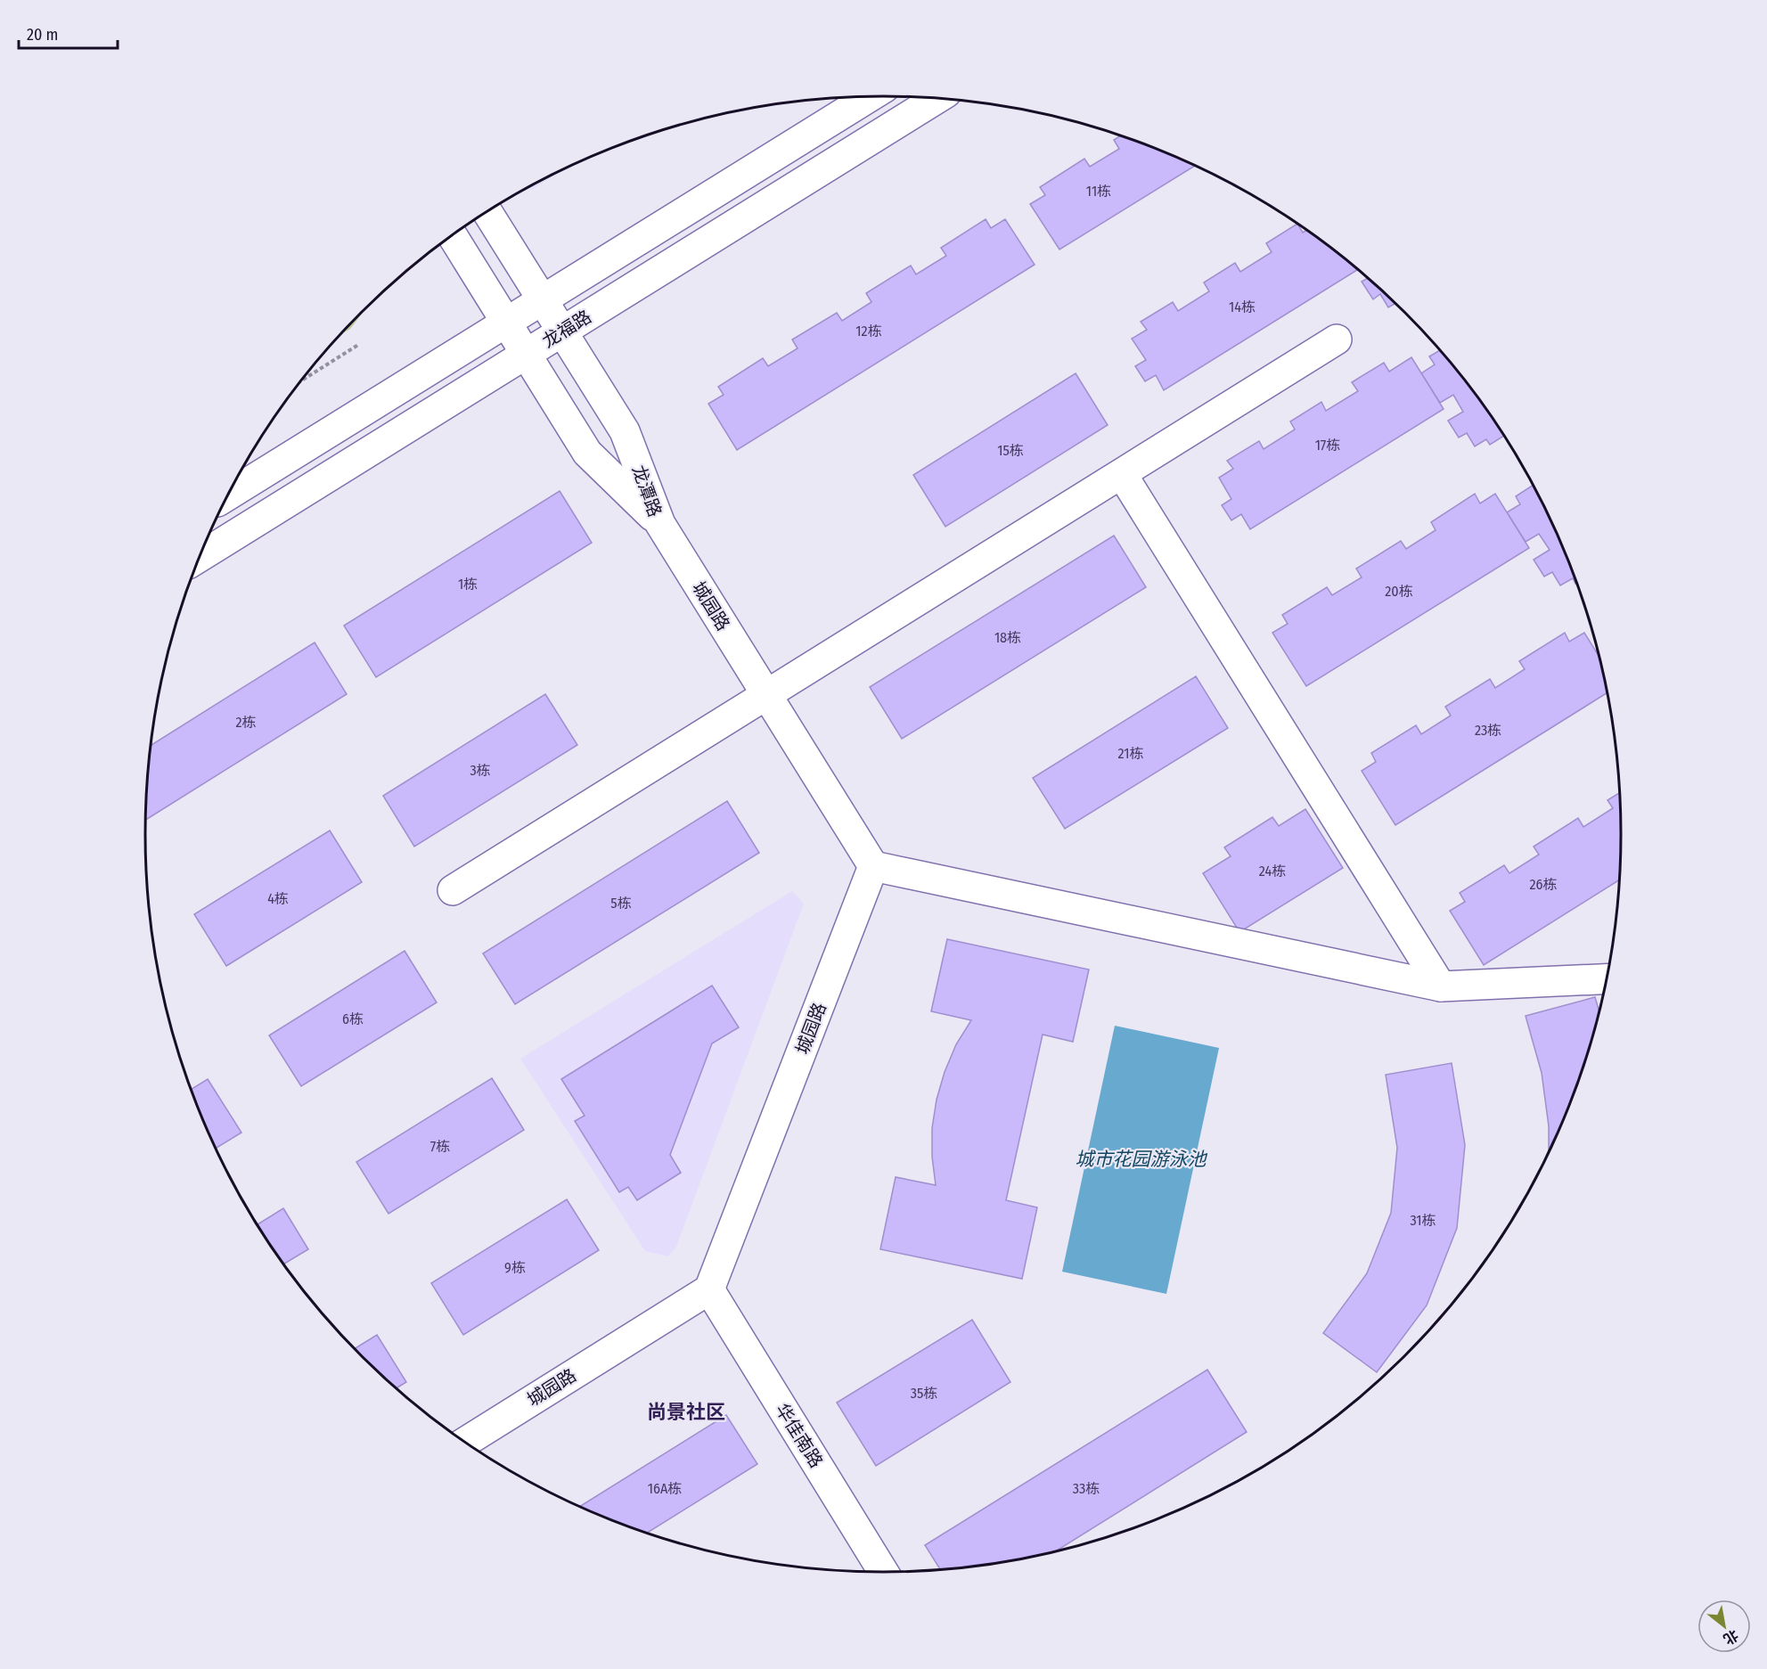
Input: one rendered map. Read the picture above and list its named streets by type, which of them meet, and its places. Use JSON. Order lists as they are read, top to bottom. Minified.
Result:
{"streets":{"street":["龙福路","龙潭路","城园路","华佳南路"]},"crossings":[["龙福路","龙潭路"],["龙潭路","城园路"],["城园路","华佳南路"]],"districts":["尚景社区"],"water":["城市花园游泳池"],"house_numbers":["11栋","14栋","12栋","17栋","15栋","1栋","20栋","18栋","2栋","23栋","21栋","3栋","24栋","26栋","4栋","5栋","6栋","7栋","31栋","9栋","35栋","16A栋","33栋"],"scale_bar":"20 m","north":"bottom right"}
